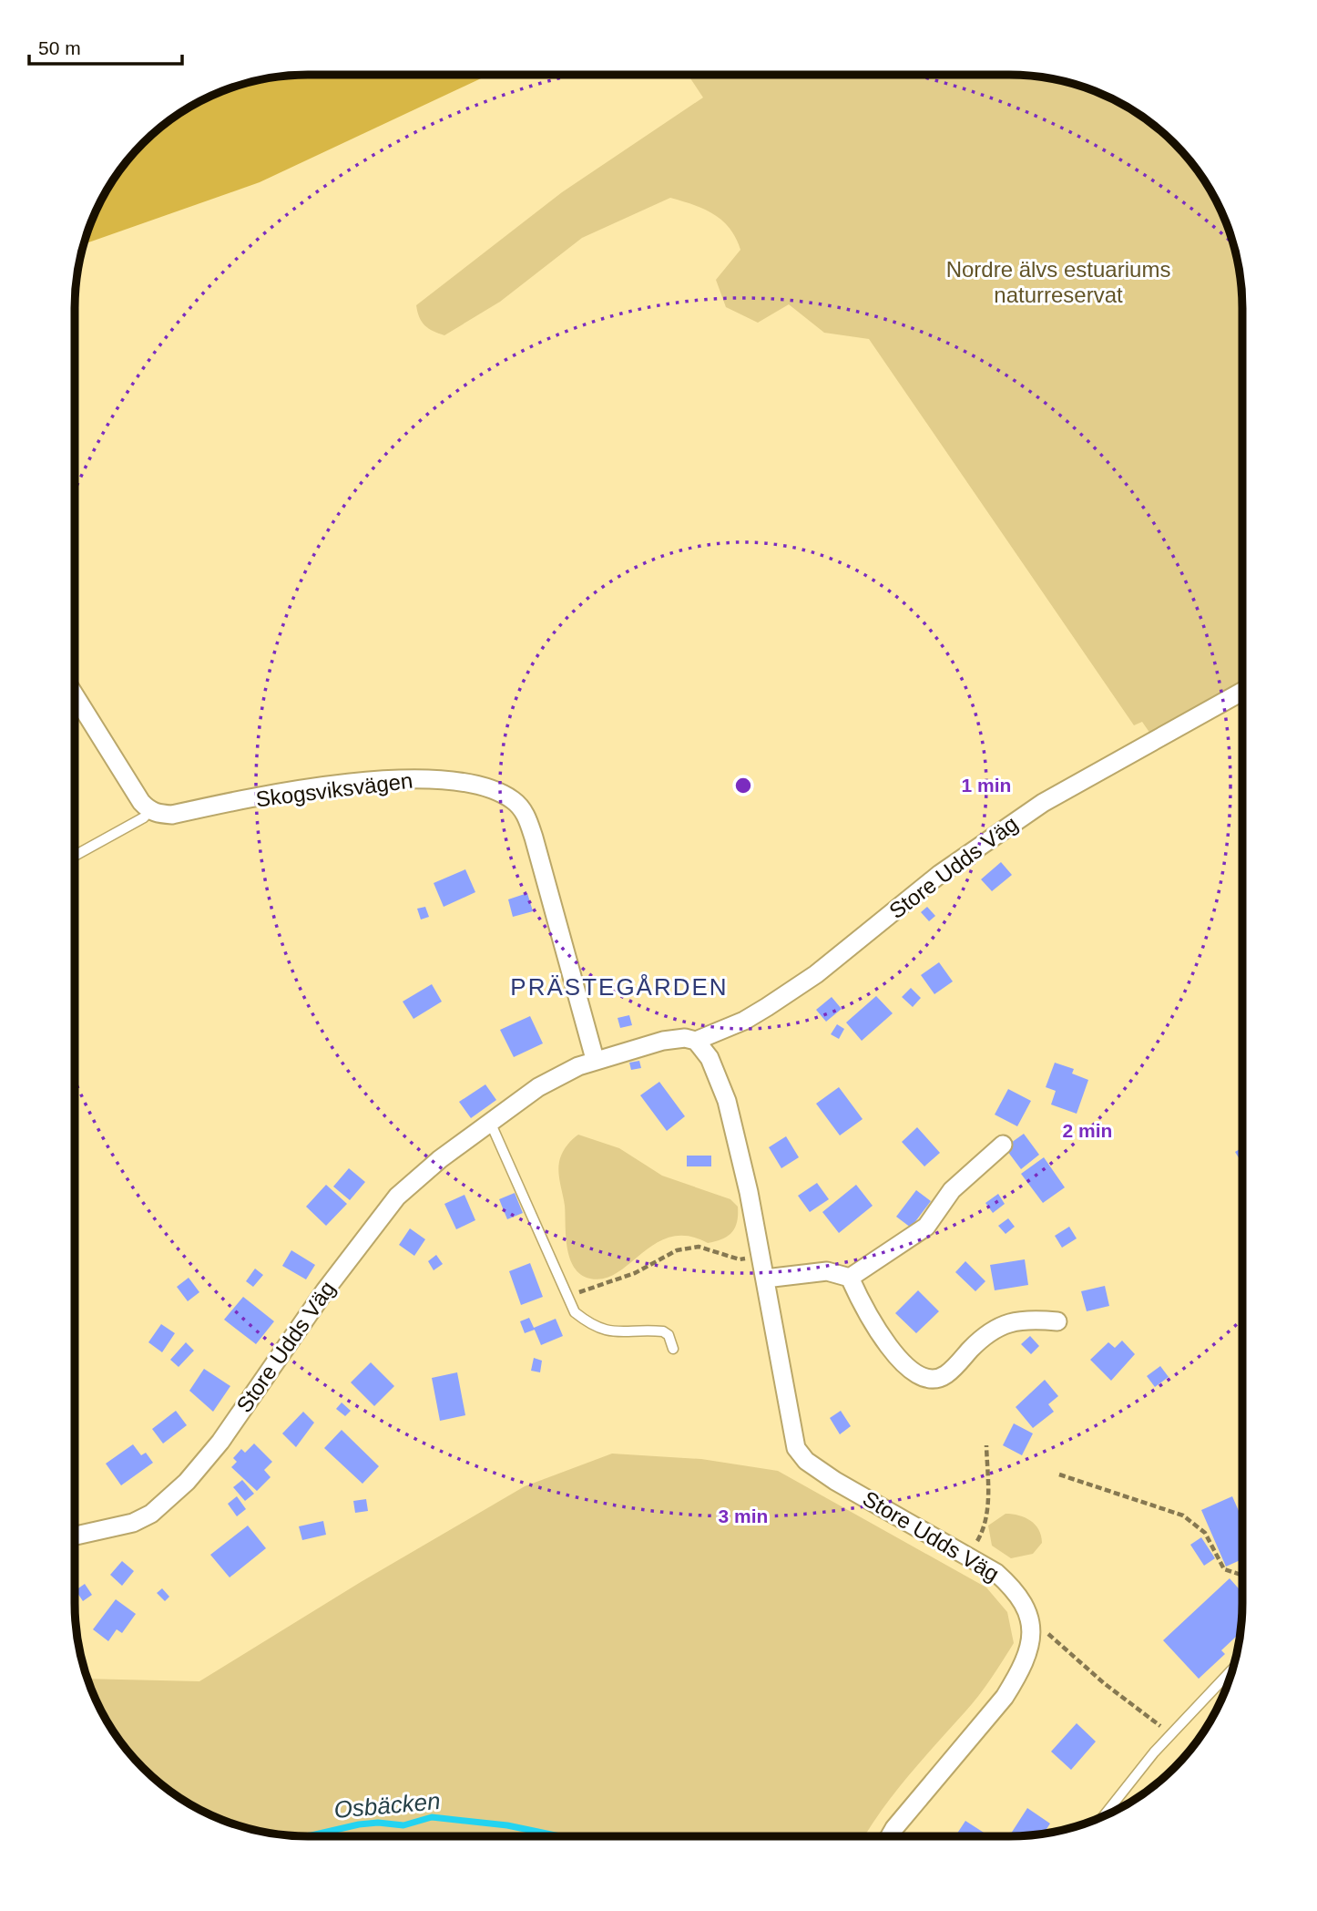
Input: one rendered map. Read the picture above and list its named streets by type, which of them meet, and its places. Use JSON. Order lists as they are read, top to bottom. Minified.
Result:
{"streets":{"street":["Skogsviksvägen","Store Udds Väg"]},"crossings":[["Skogsviksvägen","Store Udds Väg"]],"districts":["PRÄSTEGÅRDEN"],"water":["Osbäcken"],"parks":["Nordre älvs estuariums naturreservat"],"scale_bar":"50 m","rings":["1 min","2 min","3 min"]}
